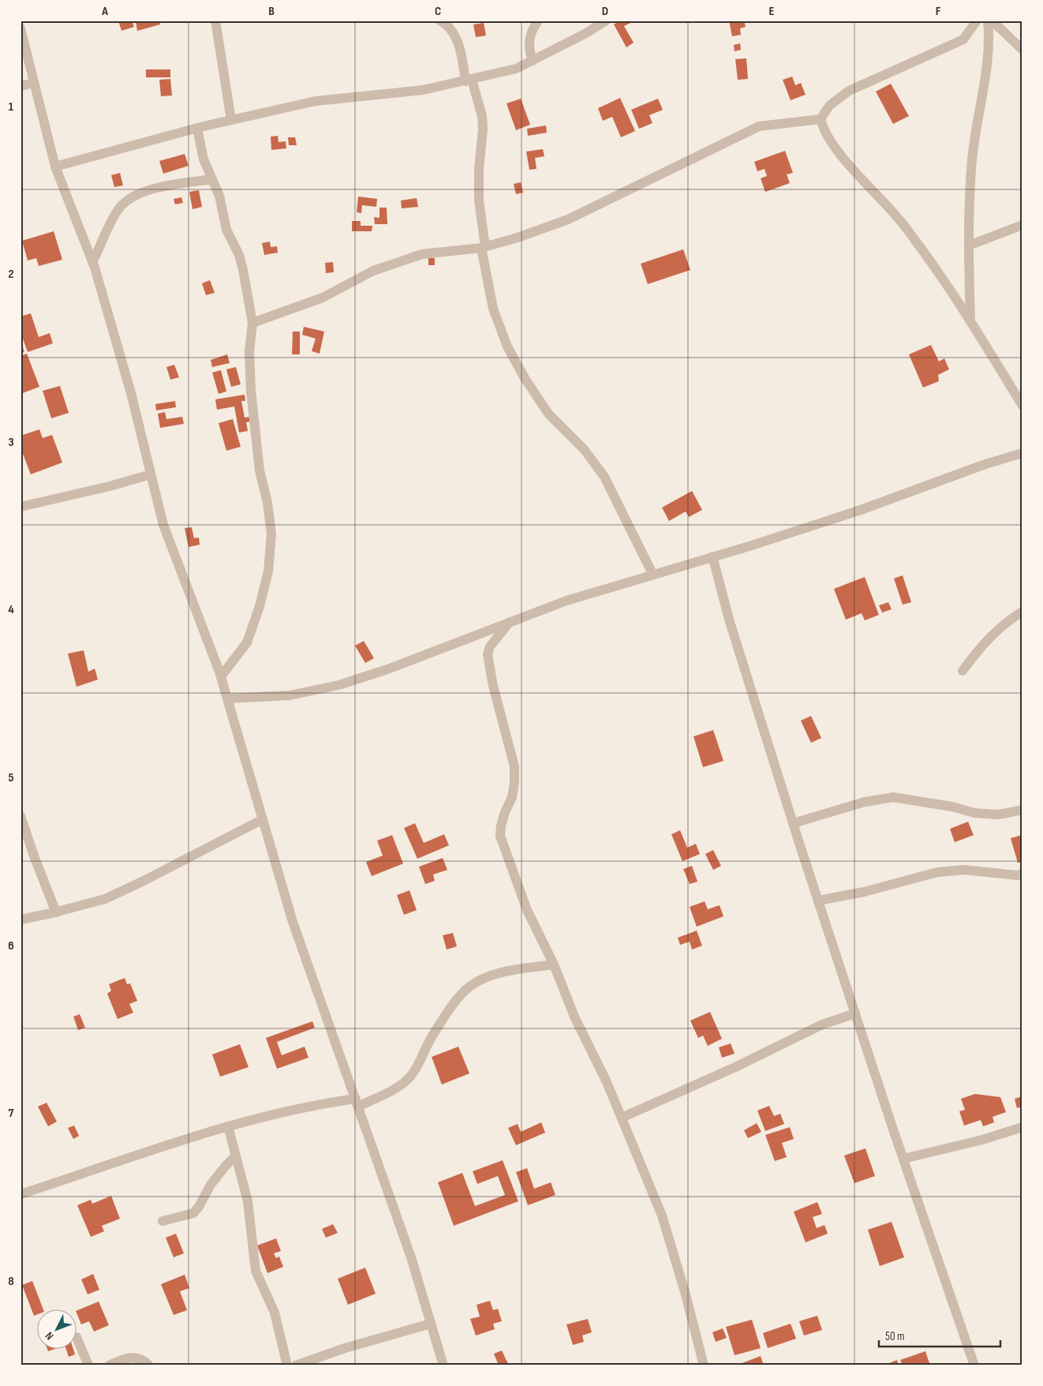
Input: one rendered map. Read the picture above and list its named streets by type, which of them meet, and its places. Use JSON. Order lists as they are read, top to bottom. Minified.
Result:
{"scale_bar":"50 m","north":"bottom left","grid":{"columns":["A","B","C","D","E","F"],"rows":["1","2","3","4","5","6","7","8"]}}
